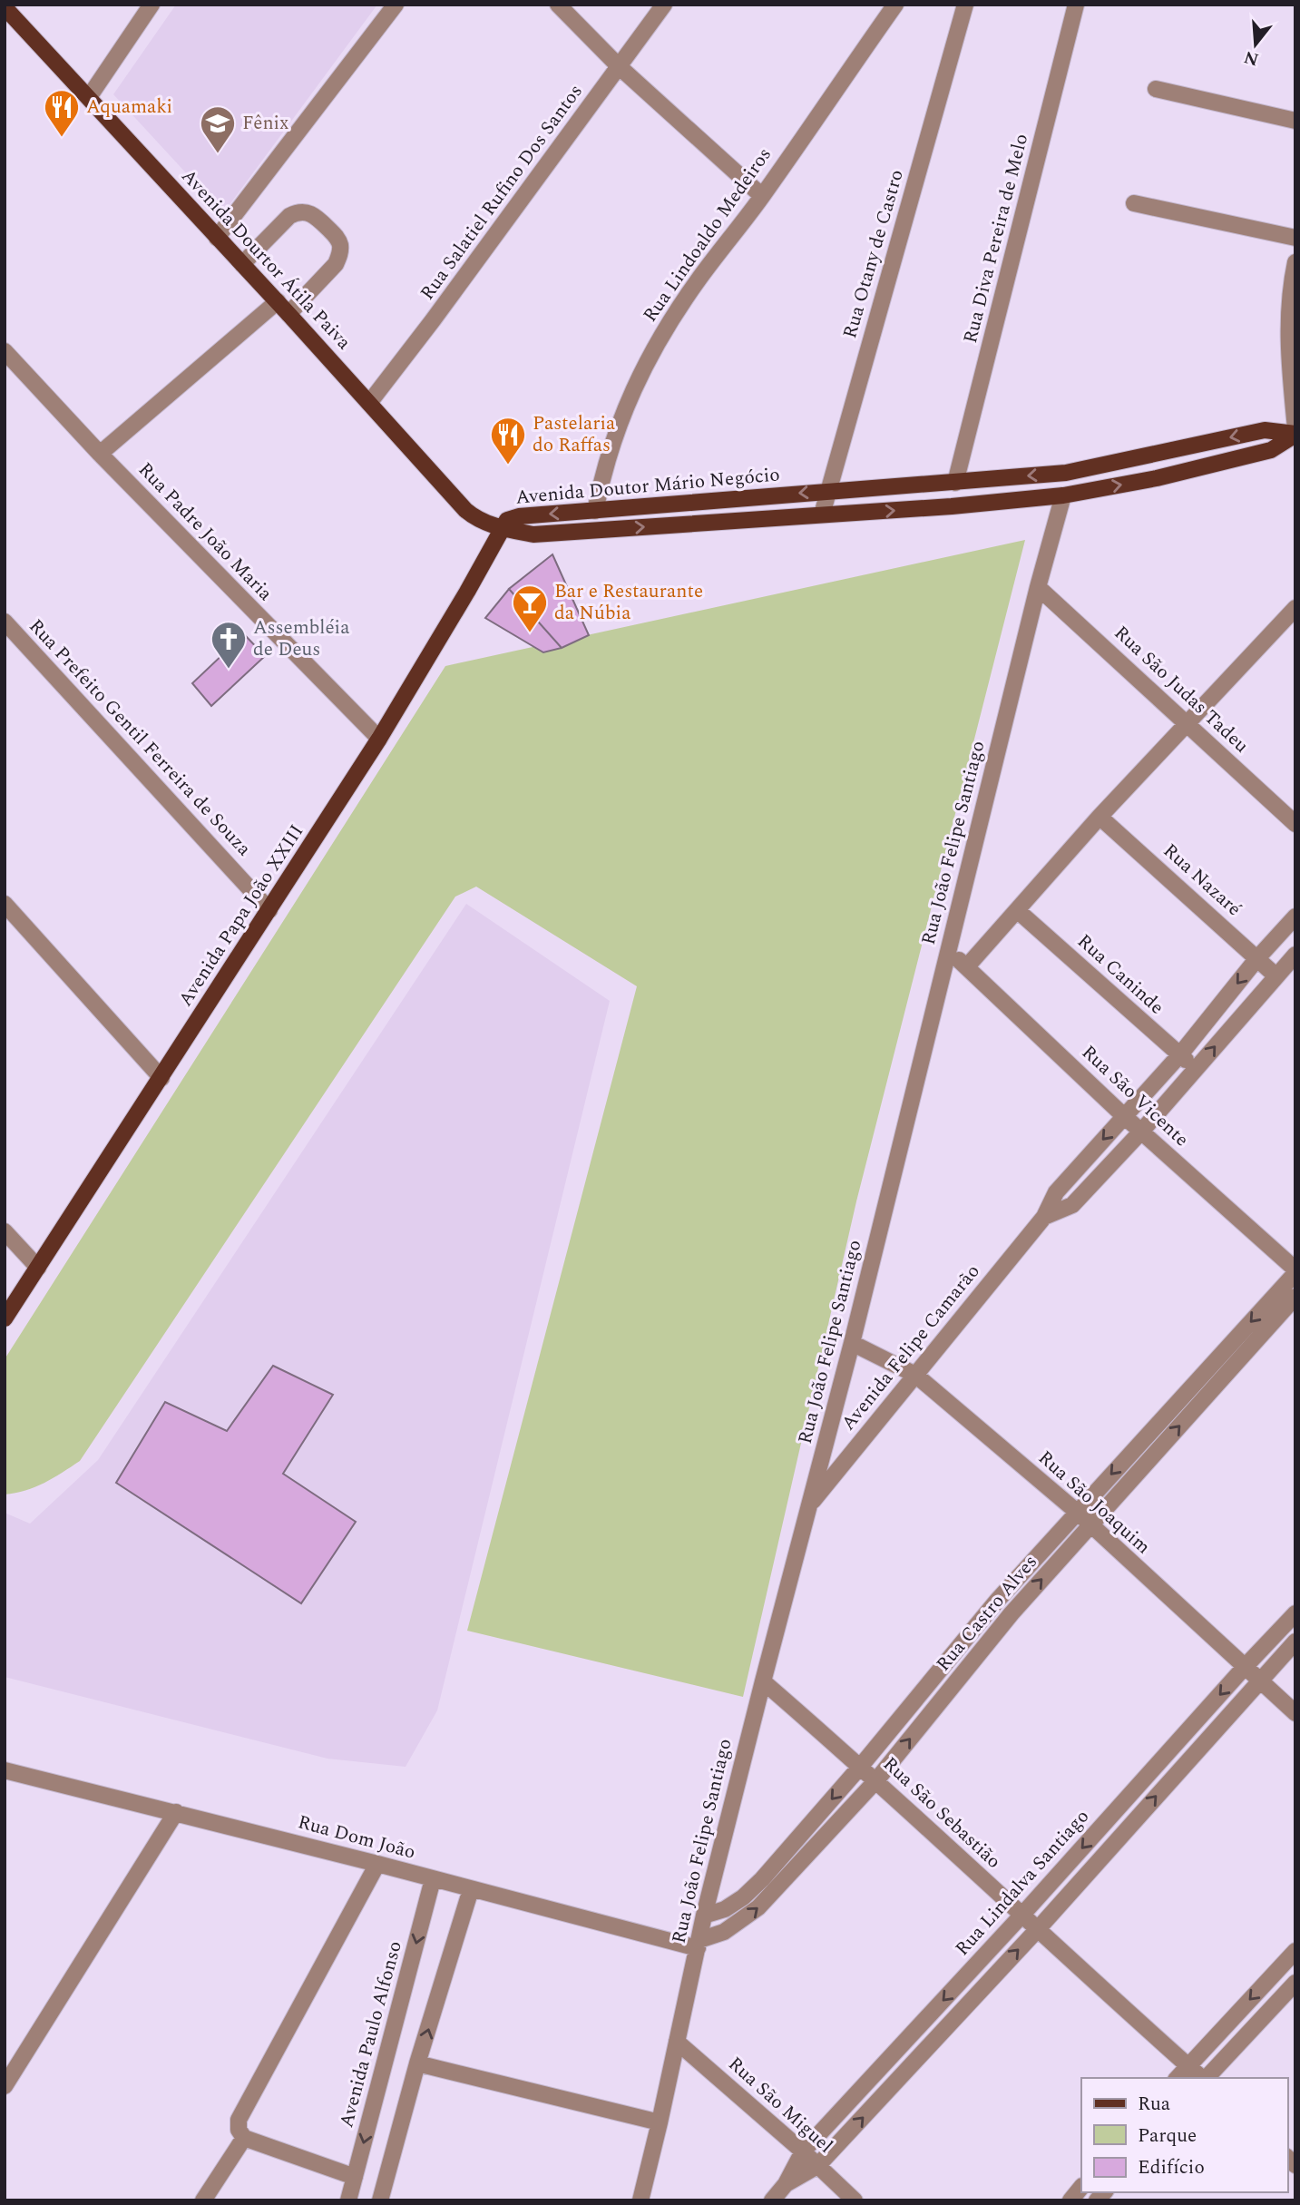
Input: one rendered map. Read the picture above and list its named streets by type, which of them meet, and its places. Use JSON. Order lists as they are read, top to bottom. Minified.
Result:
{"streets":{"main road":["Avenida Dourtor Átila Paiva","Avenida Doutor Mário Negócio","Avenida Papa João XXIII"],"street":["Rua Salatiel Rufino Dos Santos","Rua Lindoaldo Medeiros","Rua Diva Pereira de Melo","Rua Otany de Castro","Rua Padre João Maria","Rua São Judas Tadeu","Rua Prefeito Gentil Ferreira de Souza","Rua João Felipe Santiago","Rua Nazaré","Rua Caninde","Rua São Vicente","Avenida Felipe Camarão","Rua São Joaquim","Rua Castro Alves","Rua São Sebastião","Rua Dom João","Rua Lindalva Santiago","Avenida Paulo Alfonso","Rua São Miguel"]},"crossings":[["Rua Salatiel Rufino Dos Santos","Avenida Dourtor Átila Paiva"],["Rua Lindoaldo Medeiros","Avenida Doutor Mário Negócio"],["Rua Diva Pereira de Melo","Avenida Doutor Mário Negócio"],["Rua Otany de Castro","Avenida Doutor Mário Negócio"],["Avenida Dourtor Átila Paiva","Avenida Doutor Mário Negócio"],["Avenida Dourtor Átila Paiva","Avenida Papa João XXIII"],["Avenida Doutor Mário Negócio","Rua João Felipe Santiago"],["Avenida Doutor Mário Negócio","Avenida Papa João XXIII"],["Rua Padre João Maria","Avenida Papa João XXIII"],["Rua São Judas Tadeu","Rua João Felipe Santiago"],["Rua Prefeito Gentil Ferreira de Souza","Avenida Papa João XXIII"],["Rua João Felipe Santiago","Rua São Vicente"],["Rua João Felipe Santiago","Avenida Felipe Camarão"],["Rua João Felipe Santiago","Rua São Joaquim"],["Rua João Felipe Santiago","Rua Castro Alves"],["Rua João Felipe Santiago","Rua São Sebastião"],["Rua João Felipe Santiago","Rua Dom João"],["Rua João Felipe Santiago","Rua São Miguel"],["Rua Nazaré","Avenida Felipe Camarão"],["Rua Caninde","Avenida Felipe Camarão"],["Rua São Vicente","Avenida Felipe Camarão"],["Rua São Vicente","Rua Castro Alves"],["Avenida Felipe Camarão","Rua São Joaquim"],["Rua São Joaquim","Rua Castro Alves"],["Rua São Joaquim","Rua Lindalva Santiago"],["Rua Castro Alves","Rua São Sebastião"],["Rua Castro Alves","Rua Dom João"],["Rua São Sebastião","Rua Lindalva Santiago"],["Rua Dom João","Avenida Paulo Alfonso"],["Rua Lindalva Santiago","Rua São Miguel"]],"places":{"restaurant":["Aquamaki","Pastelaria do Raffas"],"school or university":["Fênix"],"bar":["Bar e Restaurante da Núbia"],"church":["Assembléia de Deus"]},"legend":["Rua","Parque","Edifício"],"north":"bottom"}
